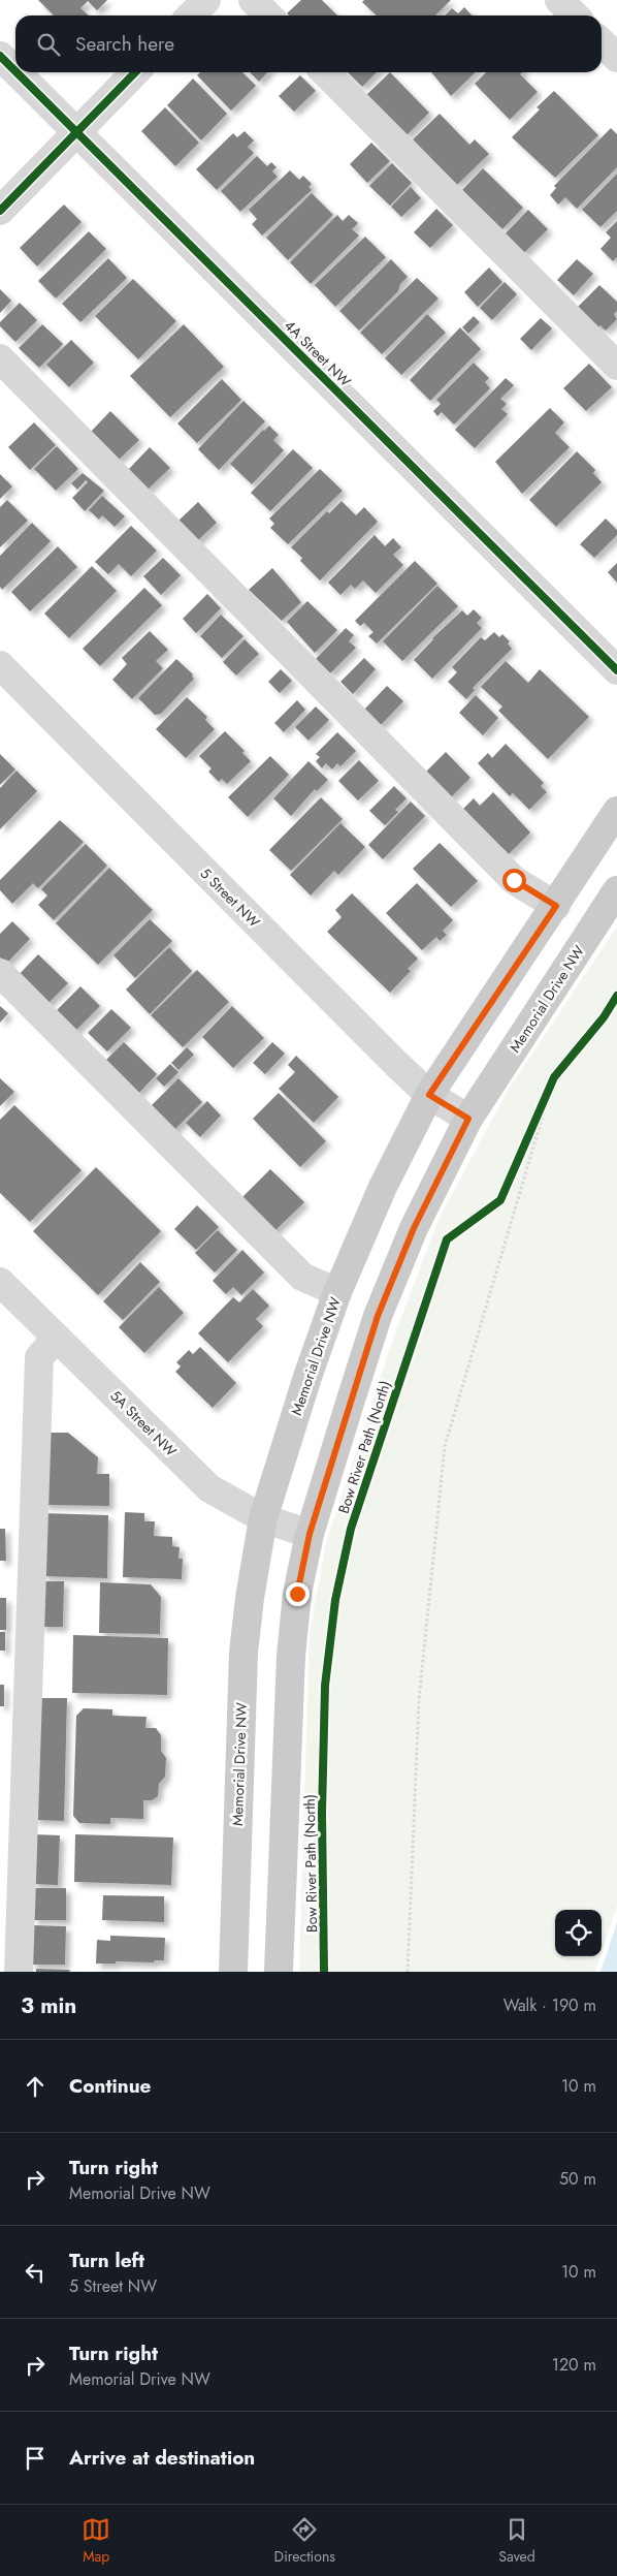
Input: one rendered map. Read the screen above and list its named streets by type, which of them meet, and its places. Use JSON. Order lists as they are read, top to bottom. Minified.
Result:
{"streets":{"main road":["Memorial Drive NW"],"street":["4A Street NW","5 Street NW","5A Street NW"],"cycle path":["Bow River Path (North)"]},"crossings":[["5 Street NW","Memorial Drive NW"],["Memorial Drive NW","5A Street NW"]],"page":{"search":"Search here","heading":["3 min","Walk · 190 m"],"list":[["Continue","10 m"],["Turn right","Memorial Drive NW","50 m"],["Turn left","5 Street NW","10 m"],["Turn right","Memorial Drive NW","120 m"],"Arrive at destination"],"nav":["Map","Directions","Saved"]}}
